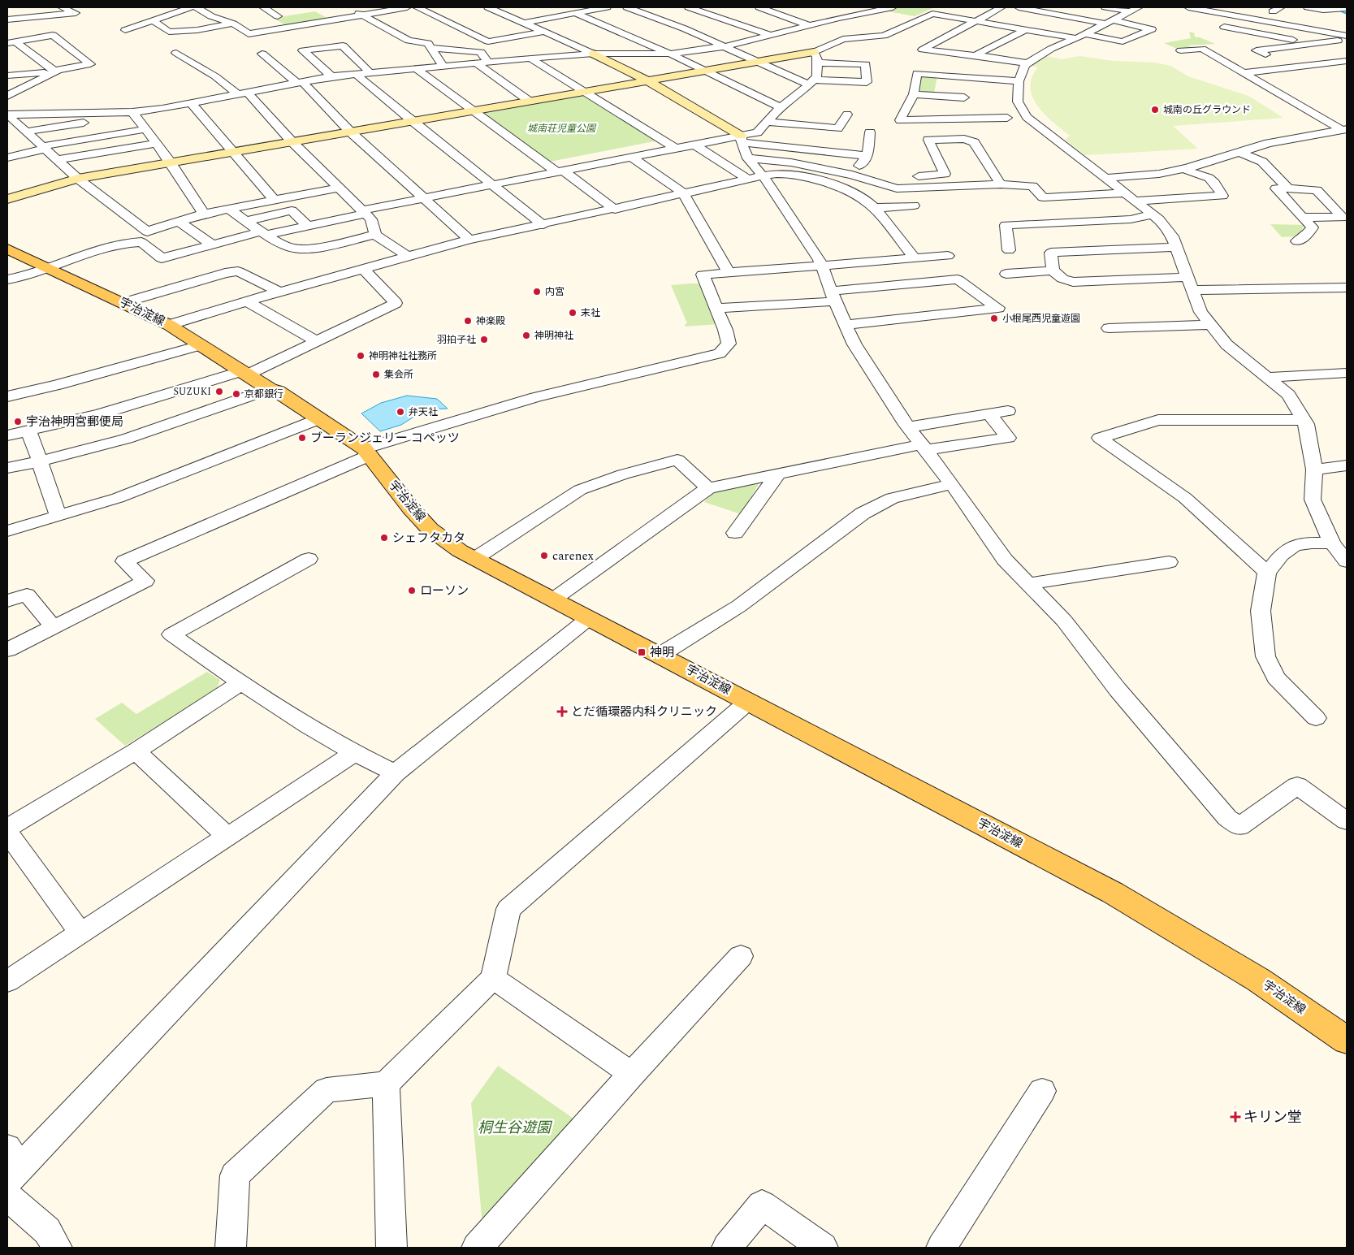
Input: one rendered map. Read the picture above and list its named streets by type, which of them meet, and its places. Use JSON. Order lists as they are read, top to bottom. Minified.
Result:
{"streets":{"main road":["宇治淀線"]},"parks":["城南荘児童公園","桐生谷遊園"],"places":{"other":["城南の丘グラウンド","内宮","末社","小根尾西児童遊園","神楽殿","神明神社","羽拍子社","神明神社社務所","集会所","SUZUKI","京都銀行","弁天社","宇治神明宮郵便局","ブーランジェリー コペッツ","シェフタカタ","carenex","ローソン"],"transit":["神明"],"health":["とだ循環器内科クリニック","キリン堂"]}}
